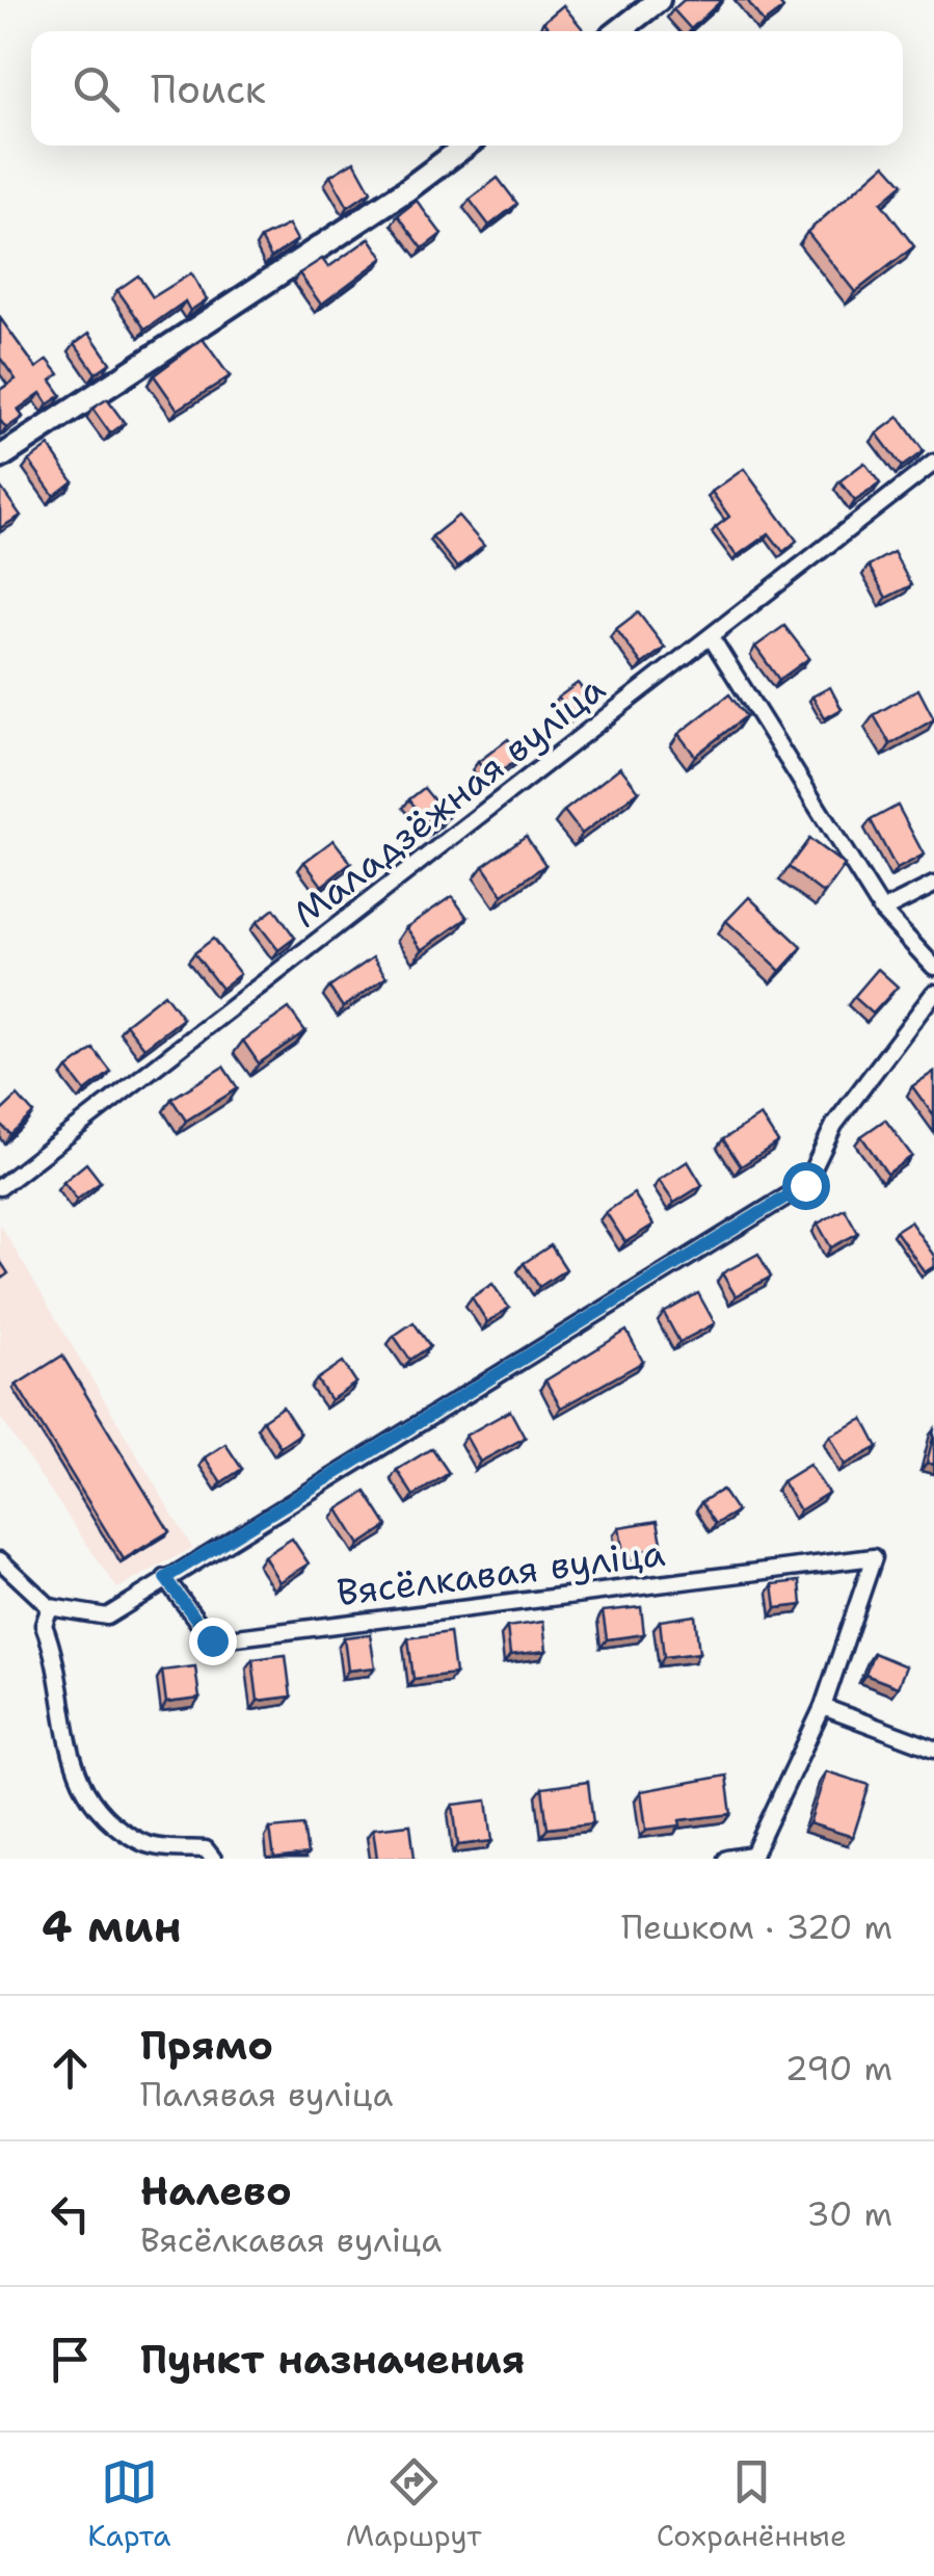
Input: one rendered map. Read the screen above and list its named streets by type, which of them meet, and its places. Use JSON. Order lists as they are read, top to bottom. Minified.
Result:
{"streets":{"street":["Маладзёжная вуліца","Вясёлкавая вуліца"]},"page":{"search":"Поиск","heading":["4 мин","Пешком · 320 m"],"list":[["Прямо","Палявая вуліца","290 m"],["Налево","Вясёлкавая вуліца","30 m"],"Пункт назначения"],"nav":["Карта","Маршрут","Сохранённые"]}}
